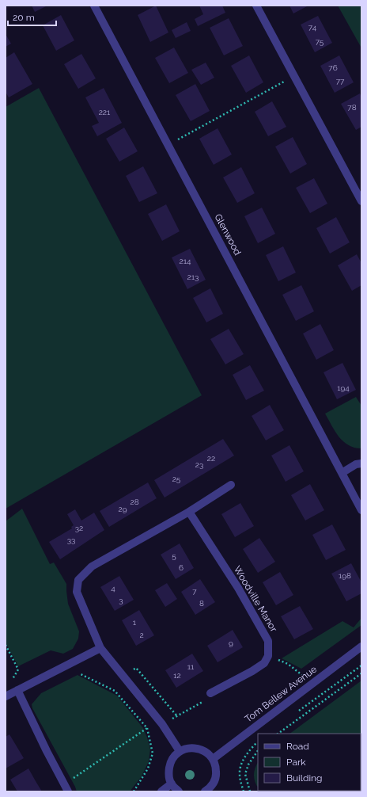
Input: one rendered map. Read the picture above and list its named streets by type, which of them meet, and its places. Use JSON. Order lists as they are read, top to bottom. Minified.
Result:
{"streets":{"street":["Glenwood","Woodville Manor","Tom Bellew Avenue"]},"house_numbers":["74","75","76","77","78","221","214","213","194","22","23","25","28","29","32","33","5","6","198","4","7","3","8","1","2","9","11","12"],"legend":["Road","Park","Building"],"scale_bar":"20 m"}
